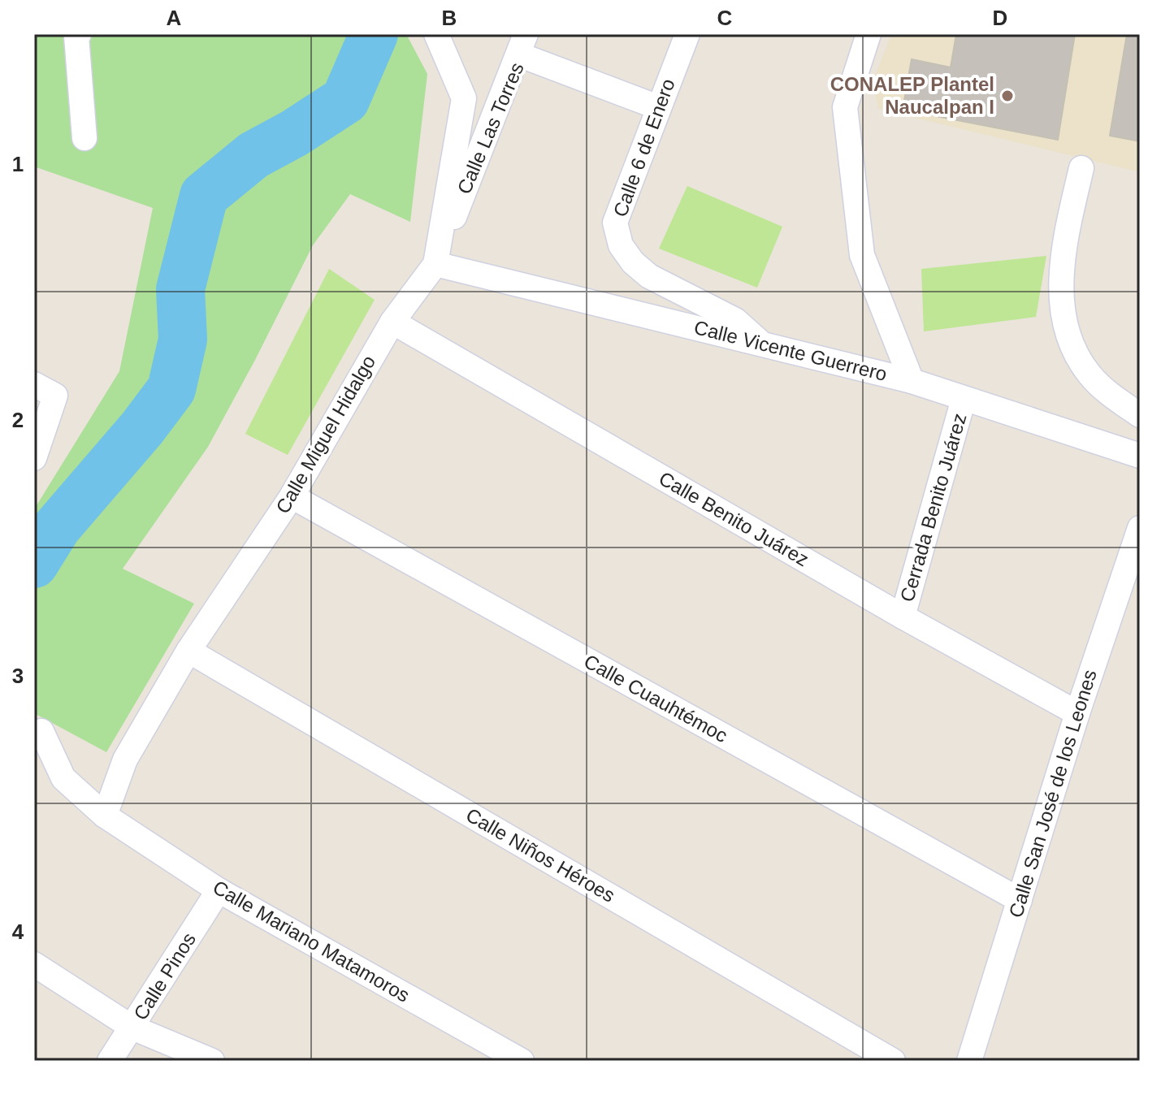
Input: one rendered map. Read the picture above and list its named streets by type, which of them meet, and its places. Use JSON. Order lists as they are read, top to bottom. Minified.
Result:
{"streets":{"street":["Calle Las Torres","Calle 6 de Enero","Calle Vicente Guerrero","Calle Miguel Hidalgo","Cerrada Benito Juárez","Calle Benito Juárez","Calle Cuauhtémoc","Calle San José de los Leones","Calle Niños Héroes","Calle Mariano Matamoros","Calle Pinos"]},"crossings":[["Calle Las Torres","Calle 6 de Enero"],["Calle Las Torres","Calle Vicente Guerrero"],["Calle Las Torres","Calle Miguel Hidalgo"],["Calle 6 de Enero","Calle Vicente Guerrero"],["Calle Vicente Guerrero","Calle Miguel Hidalgo"],["Calle Vicente Guerrero","Cerrada Benito Juárez"],["Calle Miguel Hidalgo","Calle Benito Juárez"],["Calle Miguel Hidalgo","Calle Cuauhtémoc"],["Calle Miguel Hidalgo","Calle Niños Héroes"],["Calle Miguel Hidalgo","Calle Mariano Matamoros"],["Cerrada Benito Juárez","Calle Benito Juárez"],["Calle Benito Juárez","Calle San José de los Leones"],["Calle Cuauhtémoc","Calle San José de los Leones"],["Calle Mariano Matamoros","Calle Pinos"]],"places":["CONALEP Plantel Naucalpan I"],"grid":{"columns":["A","B","C","D"],"rows":["1","2","3","4"]}}
